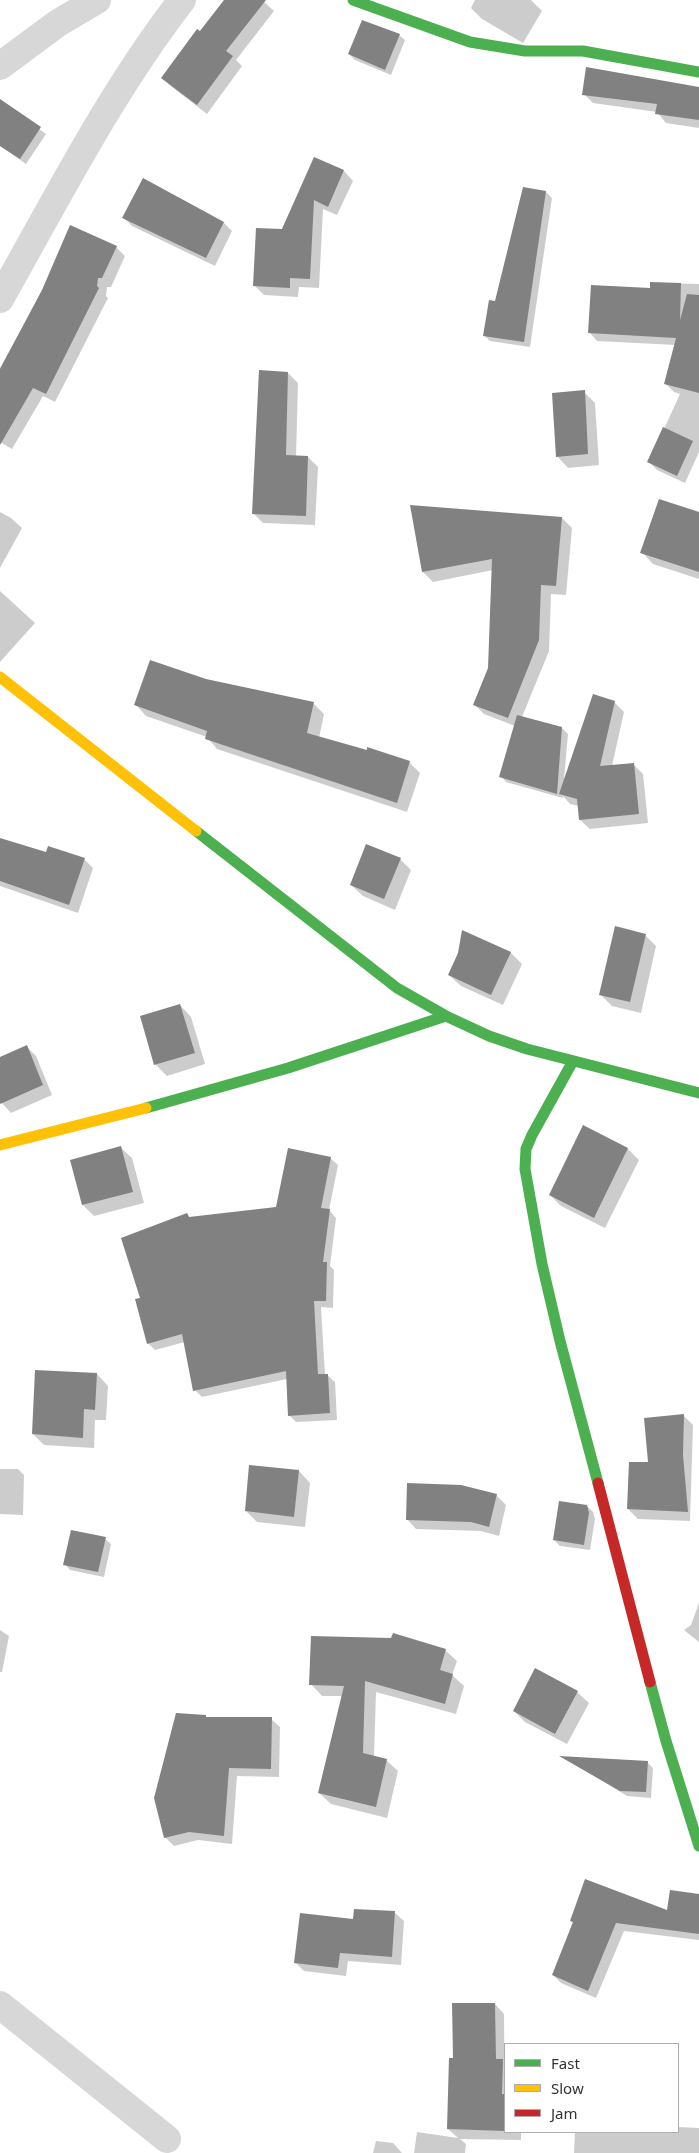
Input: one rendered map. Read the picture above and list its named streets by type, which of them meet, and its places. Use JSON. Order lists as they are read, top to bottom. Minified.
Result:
{"legend":["Fast","Slow","Jam"]}
